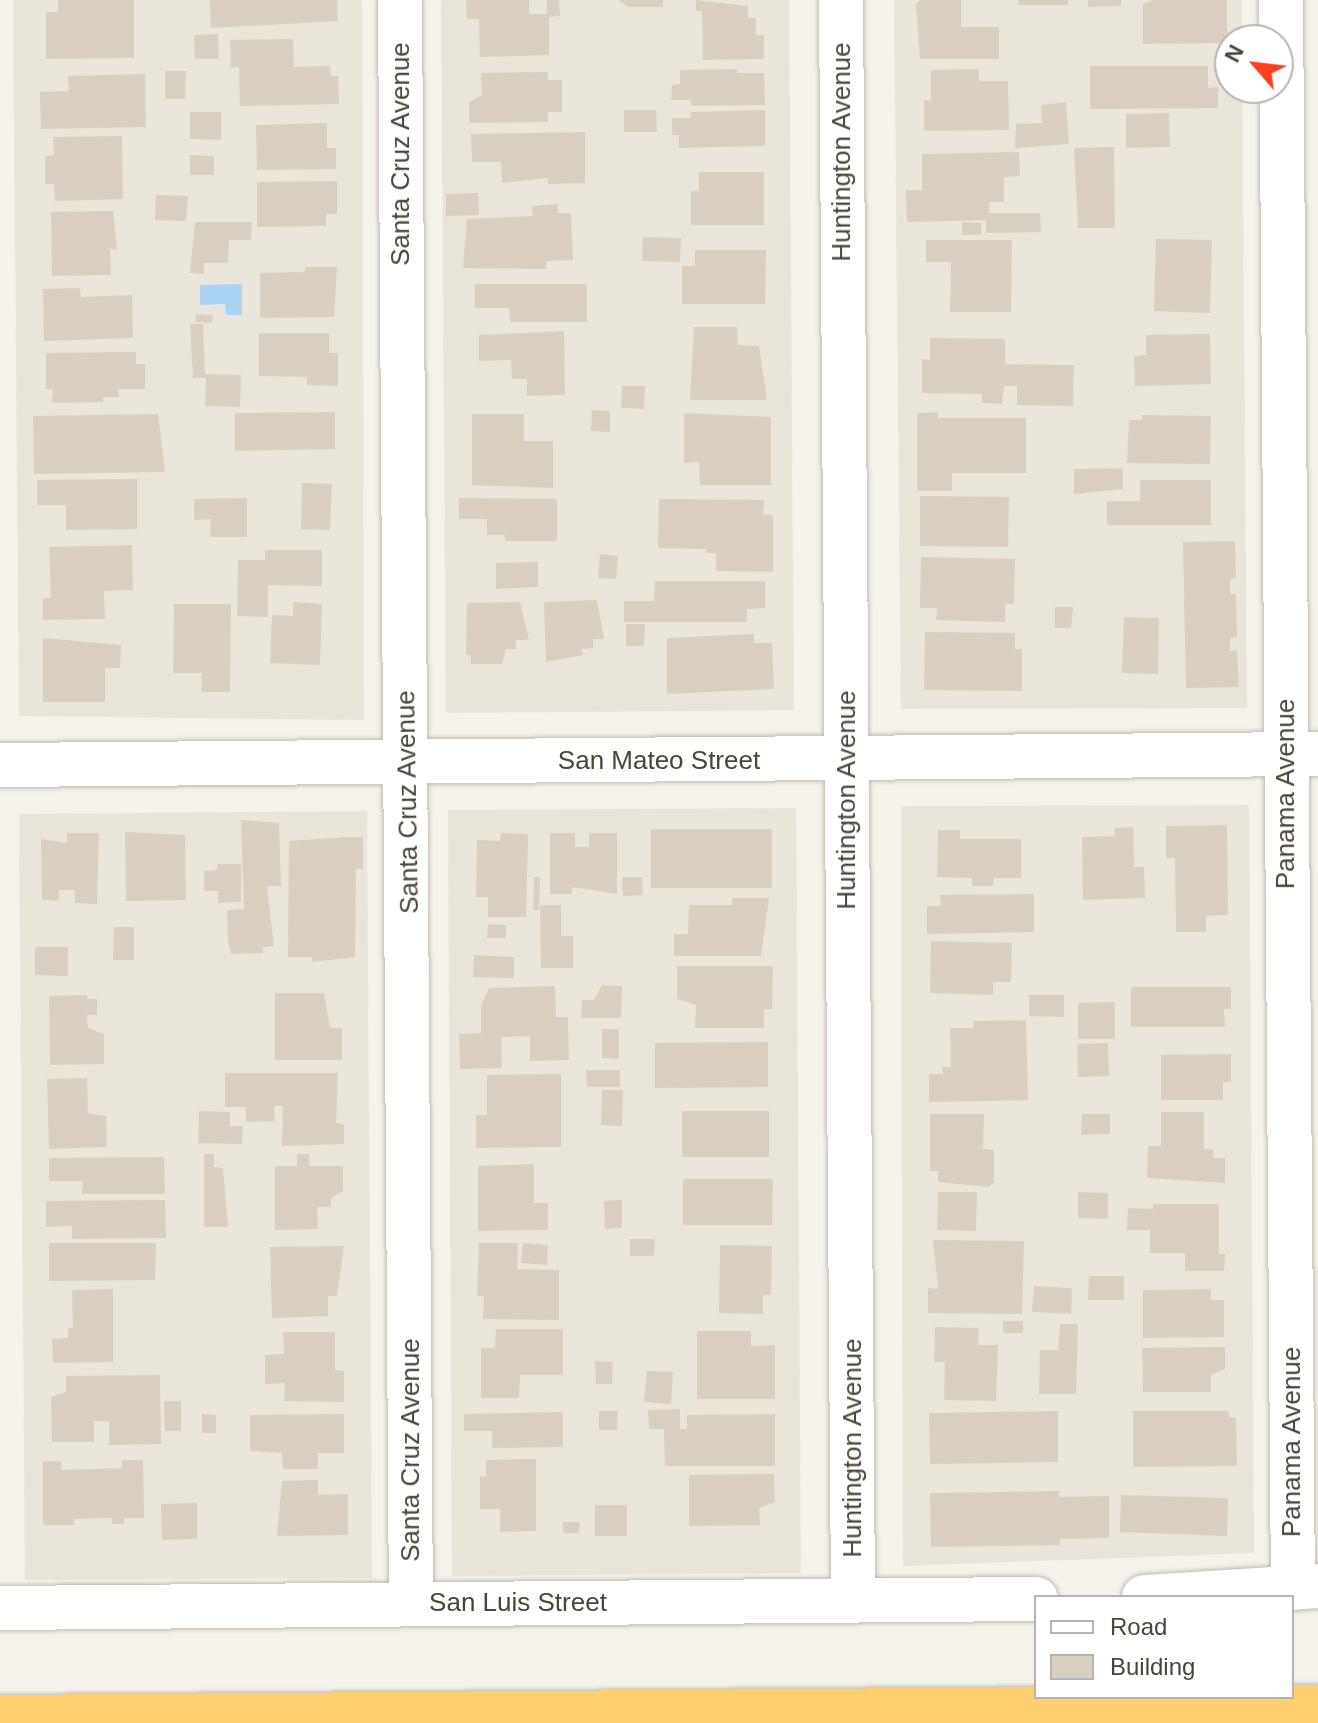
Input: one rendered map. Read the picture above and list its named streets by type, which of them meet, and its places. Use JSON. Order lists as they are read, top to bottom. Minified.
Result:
{"streets":{"street":["Huntington Avenue","Santa Cruz Avenue","San Mateo Street","Panama Avenue","San Luis Street"]},"crossings":[["Huntington Avenue","San Mateo Street"],["Huntington Avenue","San Luis Street"],["Santa Cruz Avenue","San Mateo Street"],["Santa Cruz Avenue","San Luis Street"],["San Mateo Street","Panama Avenue"]],"legend":["Road","Building"],"north":"top left"}
